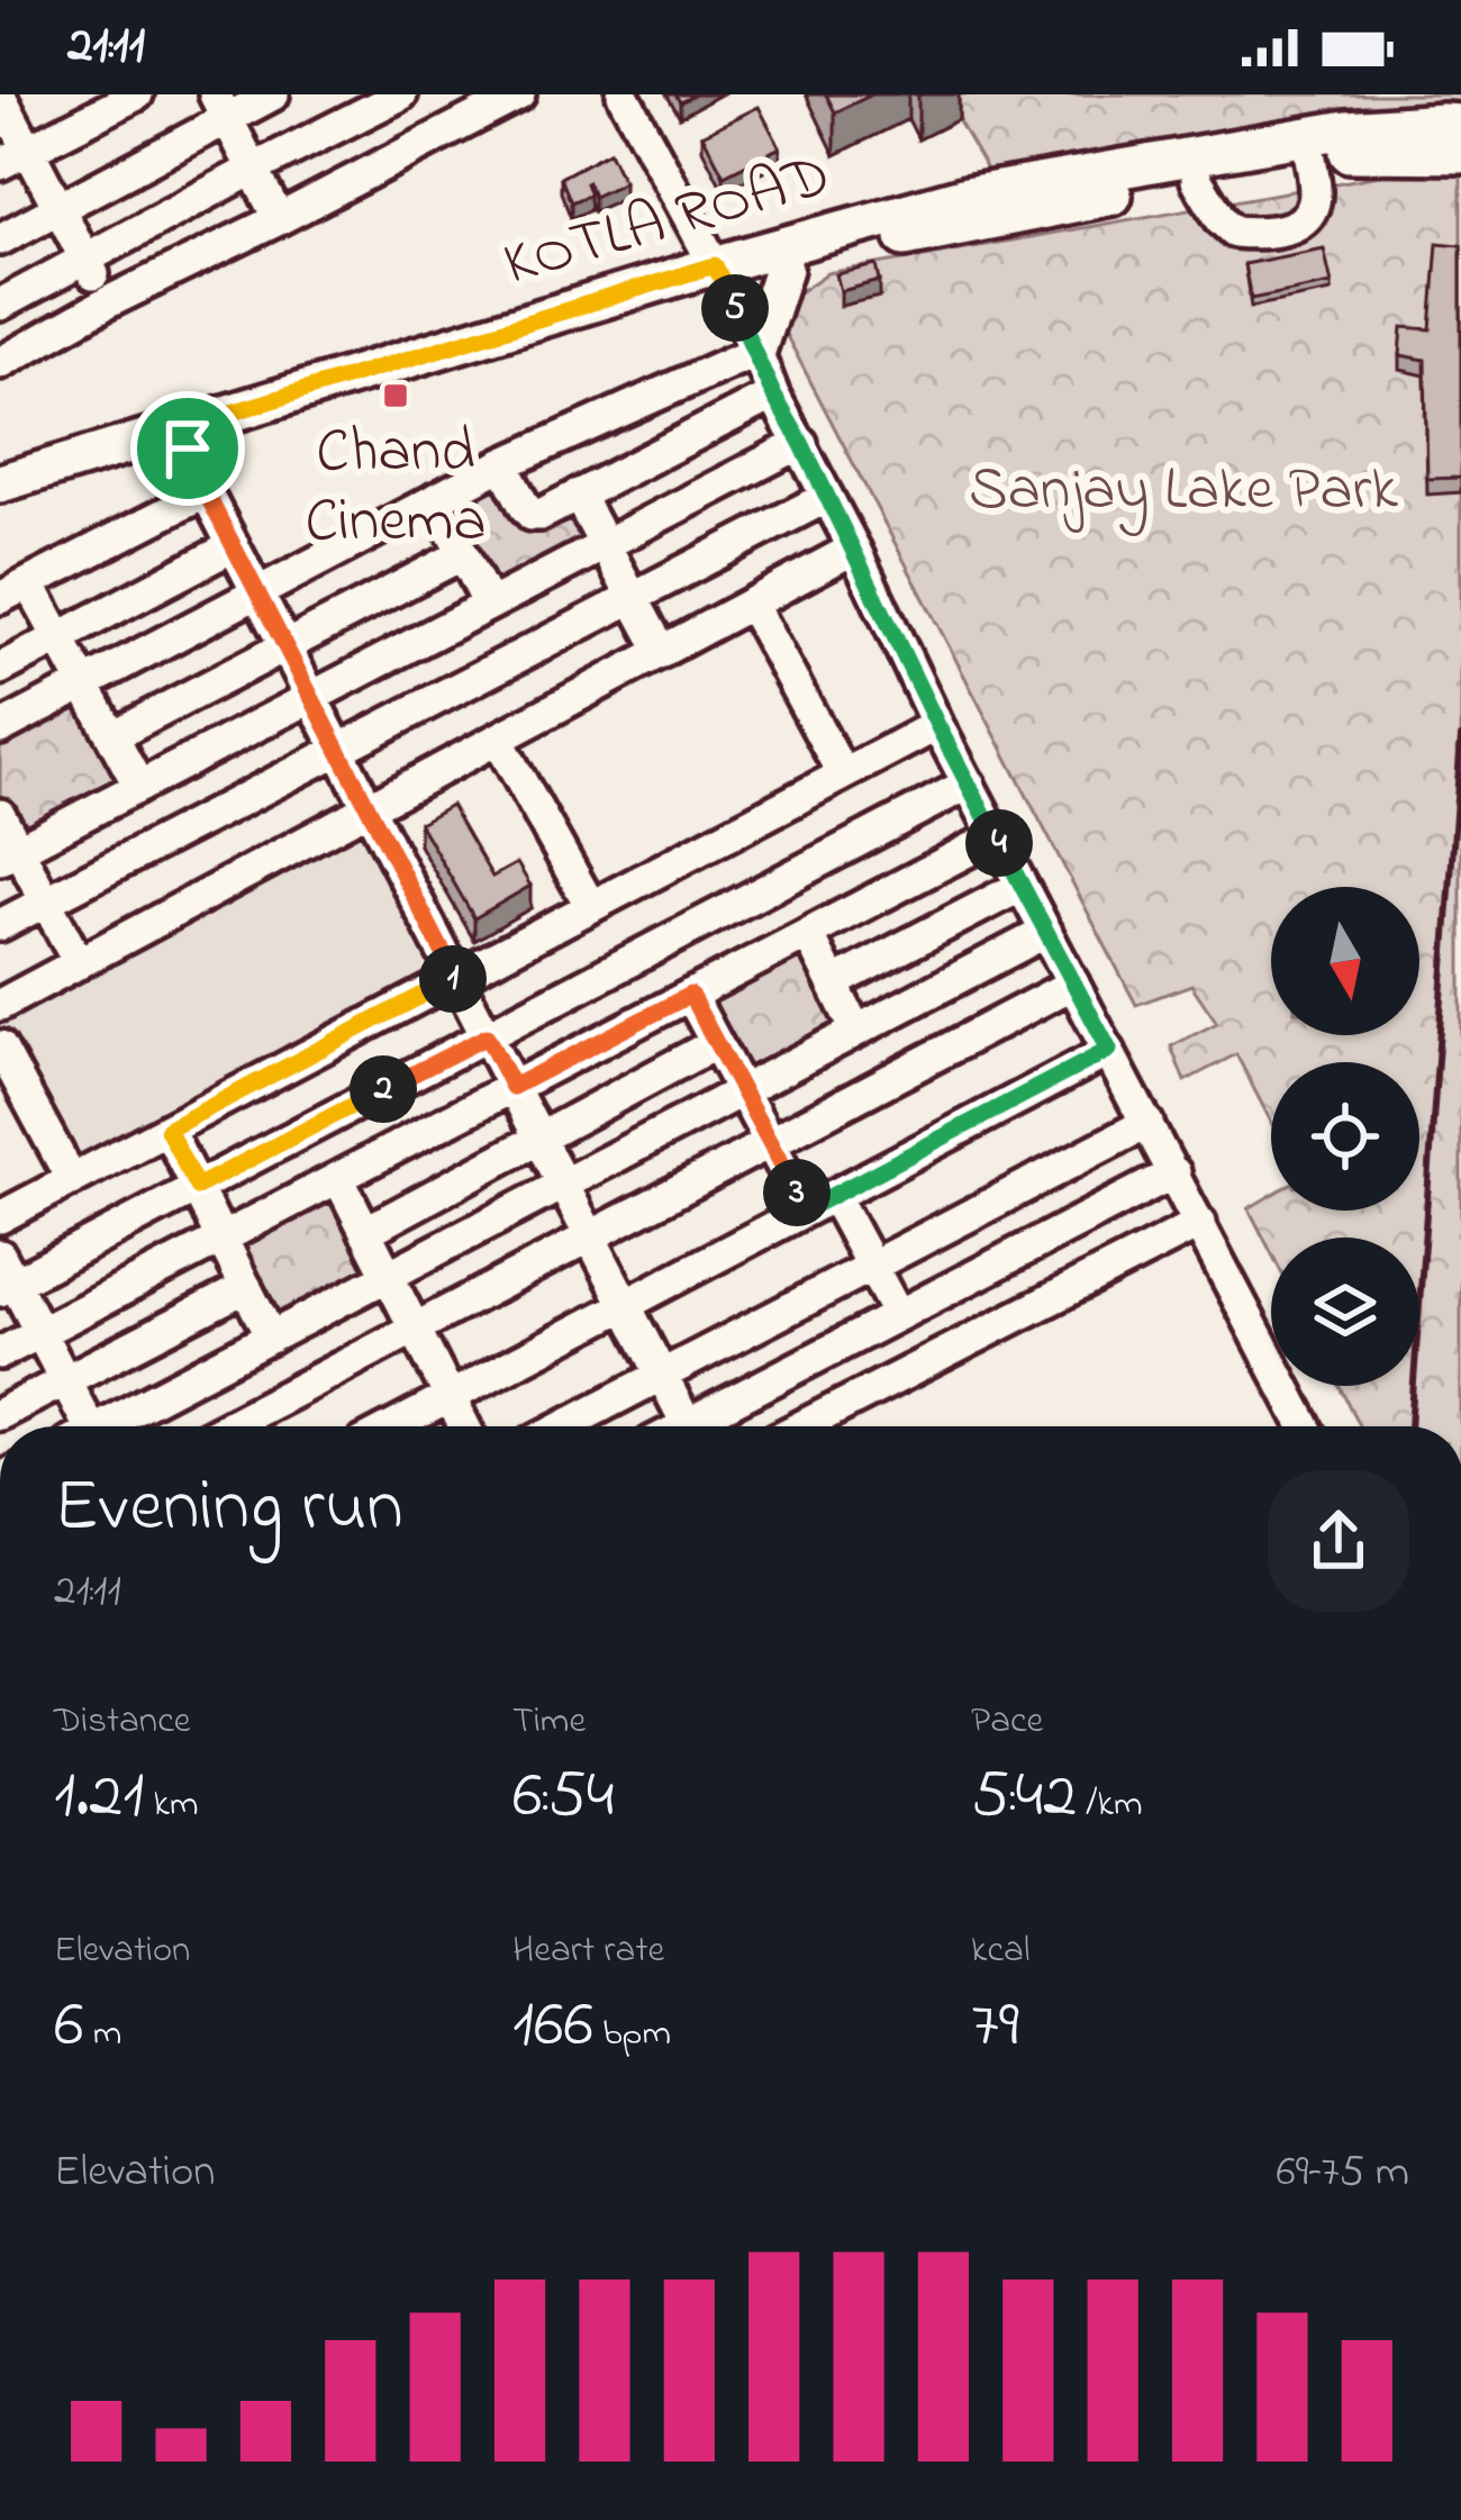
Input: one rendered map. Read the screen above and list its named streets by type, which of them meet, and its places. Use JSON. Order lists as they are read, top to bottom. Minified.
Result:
{"streets":{"main road":["KOTLA ROAD"]},"parks":["Sanjay Lake Park"],"places":{"transit":["Chand Cinema"]},"north":"bottom","page":{"status":"21:11","pins":["5","4","1","2","3"],"heading":["Evening run","21:11"],"stats":[["Distance","1.21 km"],["Time","6:54"],["Pace","5:42 /km"],["Elevation","6 m"],["Heart rate","166 bpm"],["kcal","79"]],"chart":["Elevation","69–75 m"]}}
